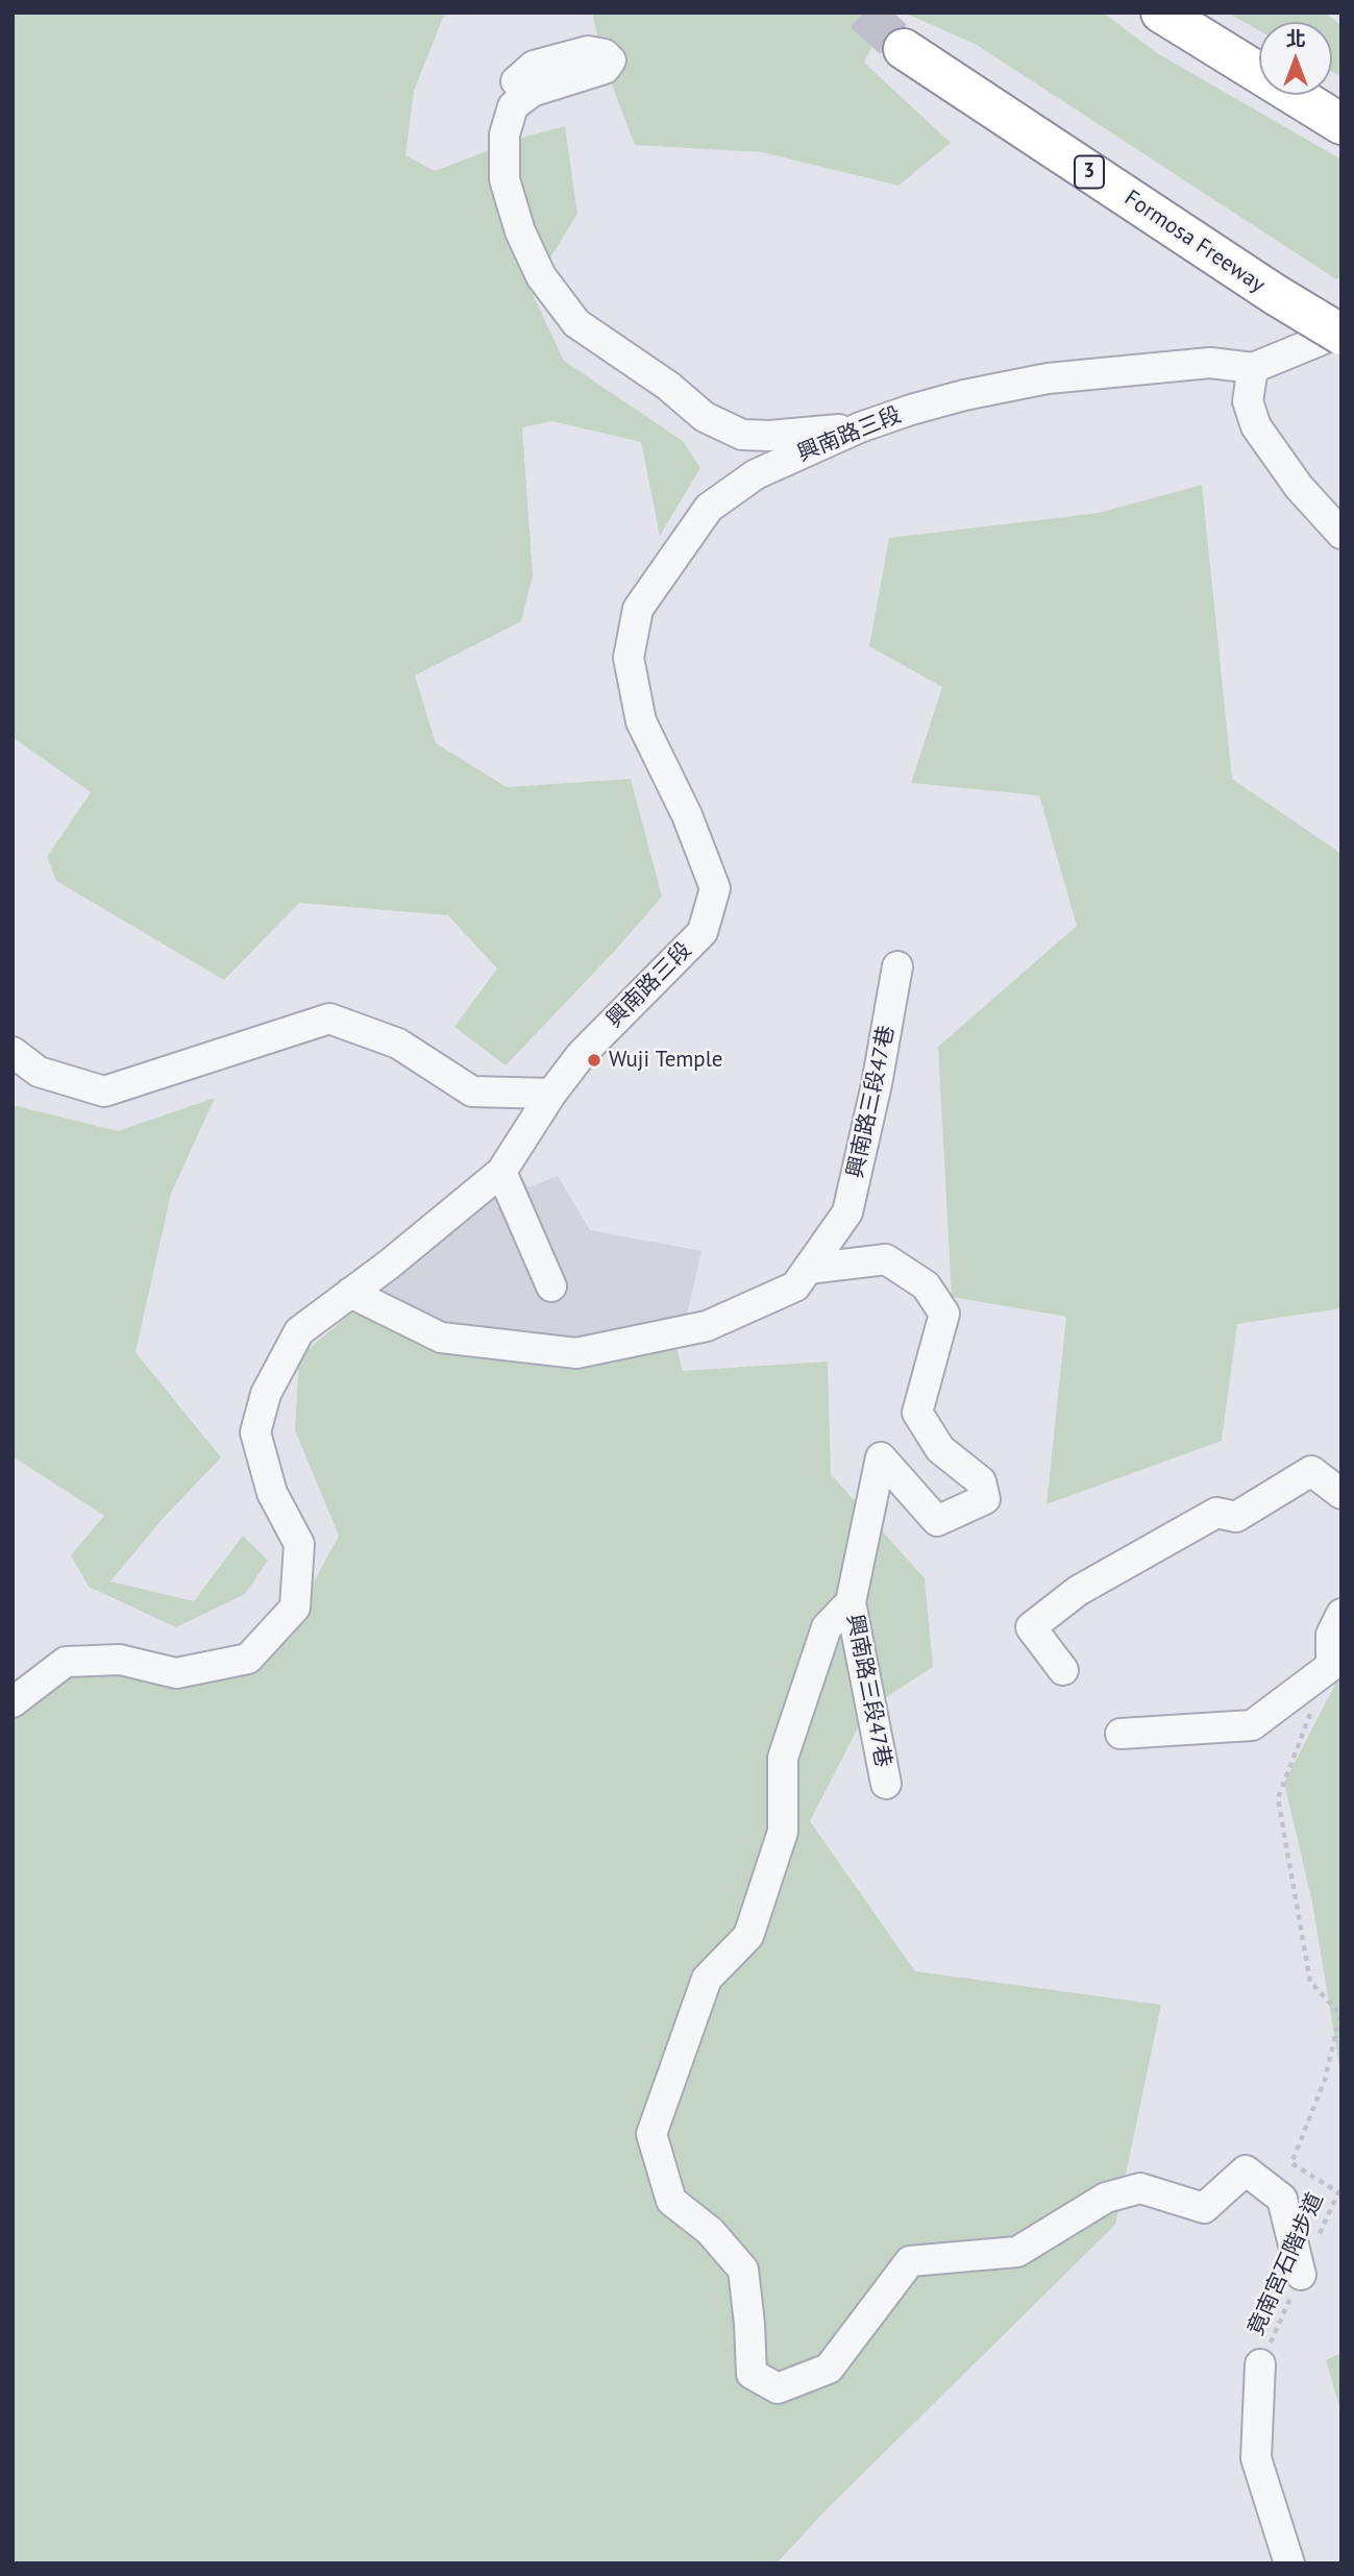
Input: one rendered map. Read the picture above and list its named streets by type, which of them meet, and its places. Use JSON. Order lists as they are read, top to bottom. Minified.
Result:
{"streets":{"highway":["3","Formosa Freeway"],"street":["興南路三段","興南路三段47巷"],"path":["竟南宮石階步道"]},"crossings":[["興南路三段","興南路三段47巷"]],"places":["Wuji Temple"],"north":"top"}
